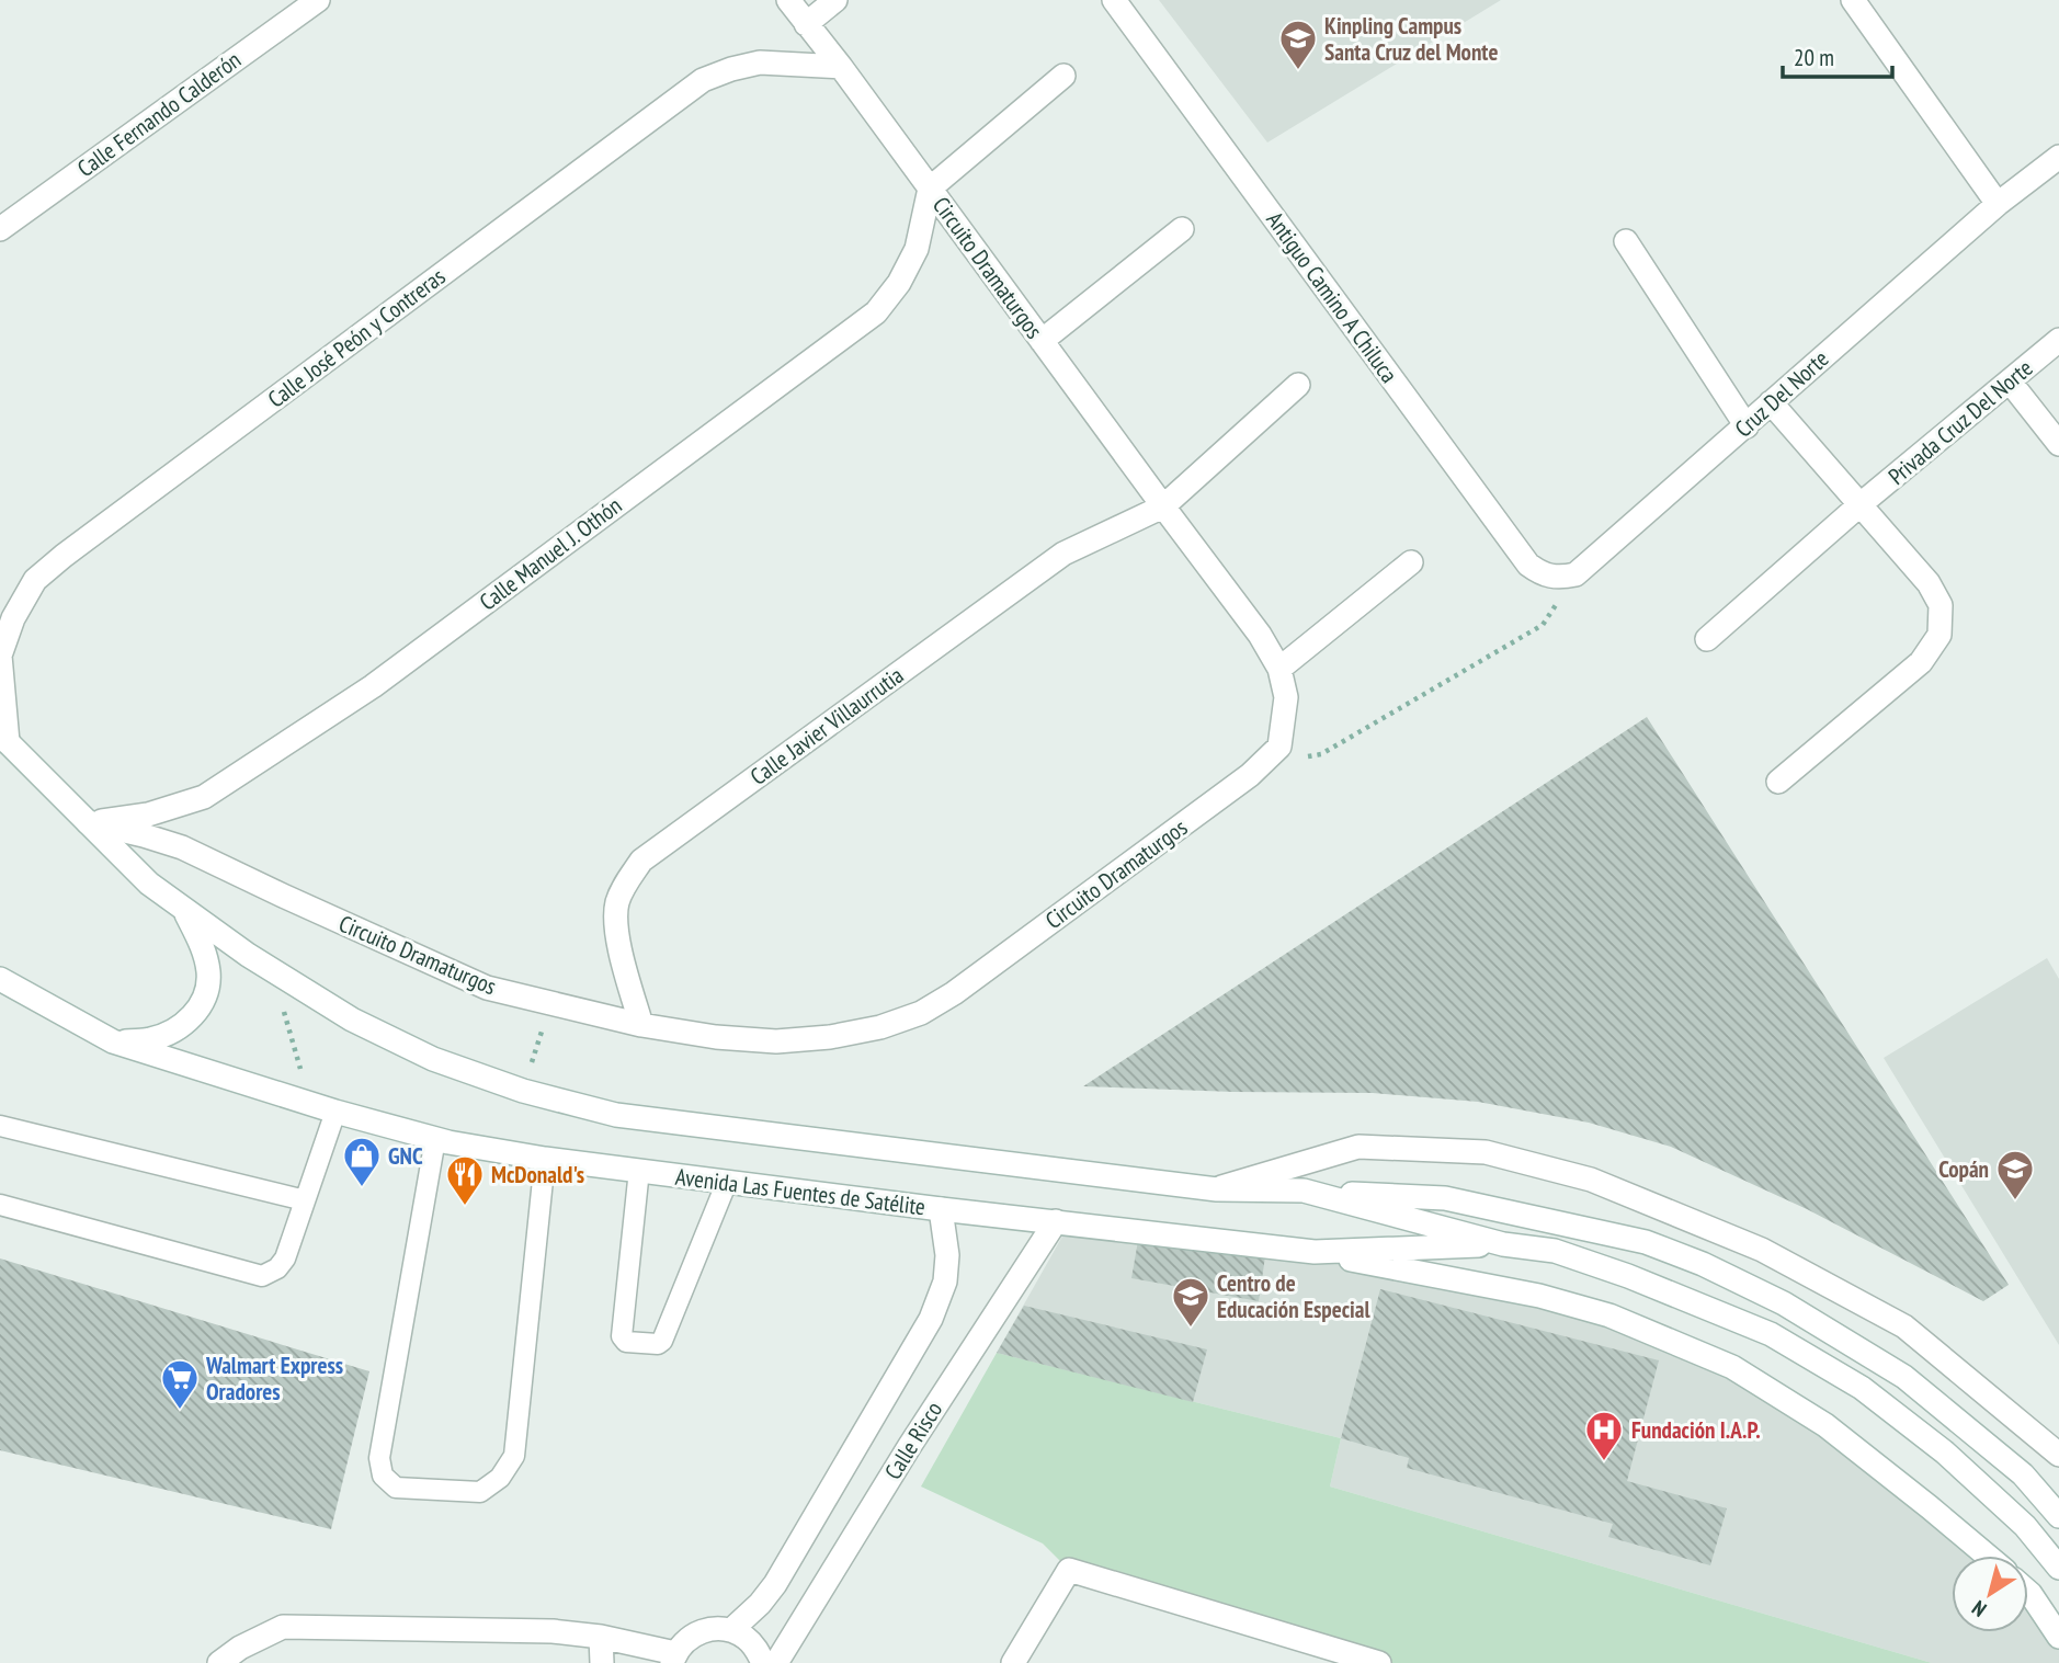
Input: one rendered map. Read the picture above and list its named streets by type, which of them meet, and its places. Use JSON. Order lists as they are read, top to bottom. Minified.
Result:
{"streets":{"street":["Calle Fernando Calderón","Circuito Dramaturgos","Antiguo Camino A Chiluca","Calle José Peón y Contreras","Cruz Del Norte","Privada Cruz Del Norte","Calle Manuel J. Othón","Calle Javier Villaurrutia","Avenida Las Fuentes de Satélite","Calle Risco"]},"crossings":[["Circuito Dramaturgos","Calle José Peón y Contreras"],["Circuito Dramaturgos","Calle Manuel J. Othón"],["Circuito Dramaturgos","Calle Javier Villaurrutia"],["Antiguo Camino A Chiluca","Cruz Del Norte"],["Avenida Las Fuentes de Satélite","Calle Risco"]],"places":{"school or university":["Kinpling Campus Santa Cruz del Monte","Copán","Centro de Educación Especial"],"shop":["GNC"],"restaurant":["McDonald's"],"supermarket":["Walmart Express Oradores"],"hospital":["Fundación I.A.P."]},"scale_bar":"20 m","north":"bottom left"}
